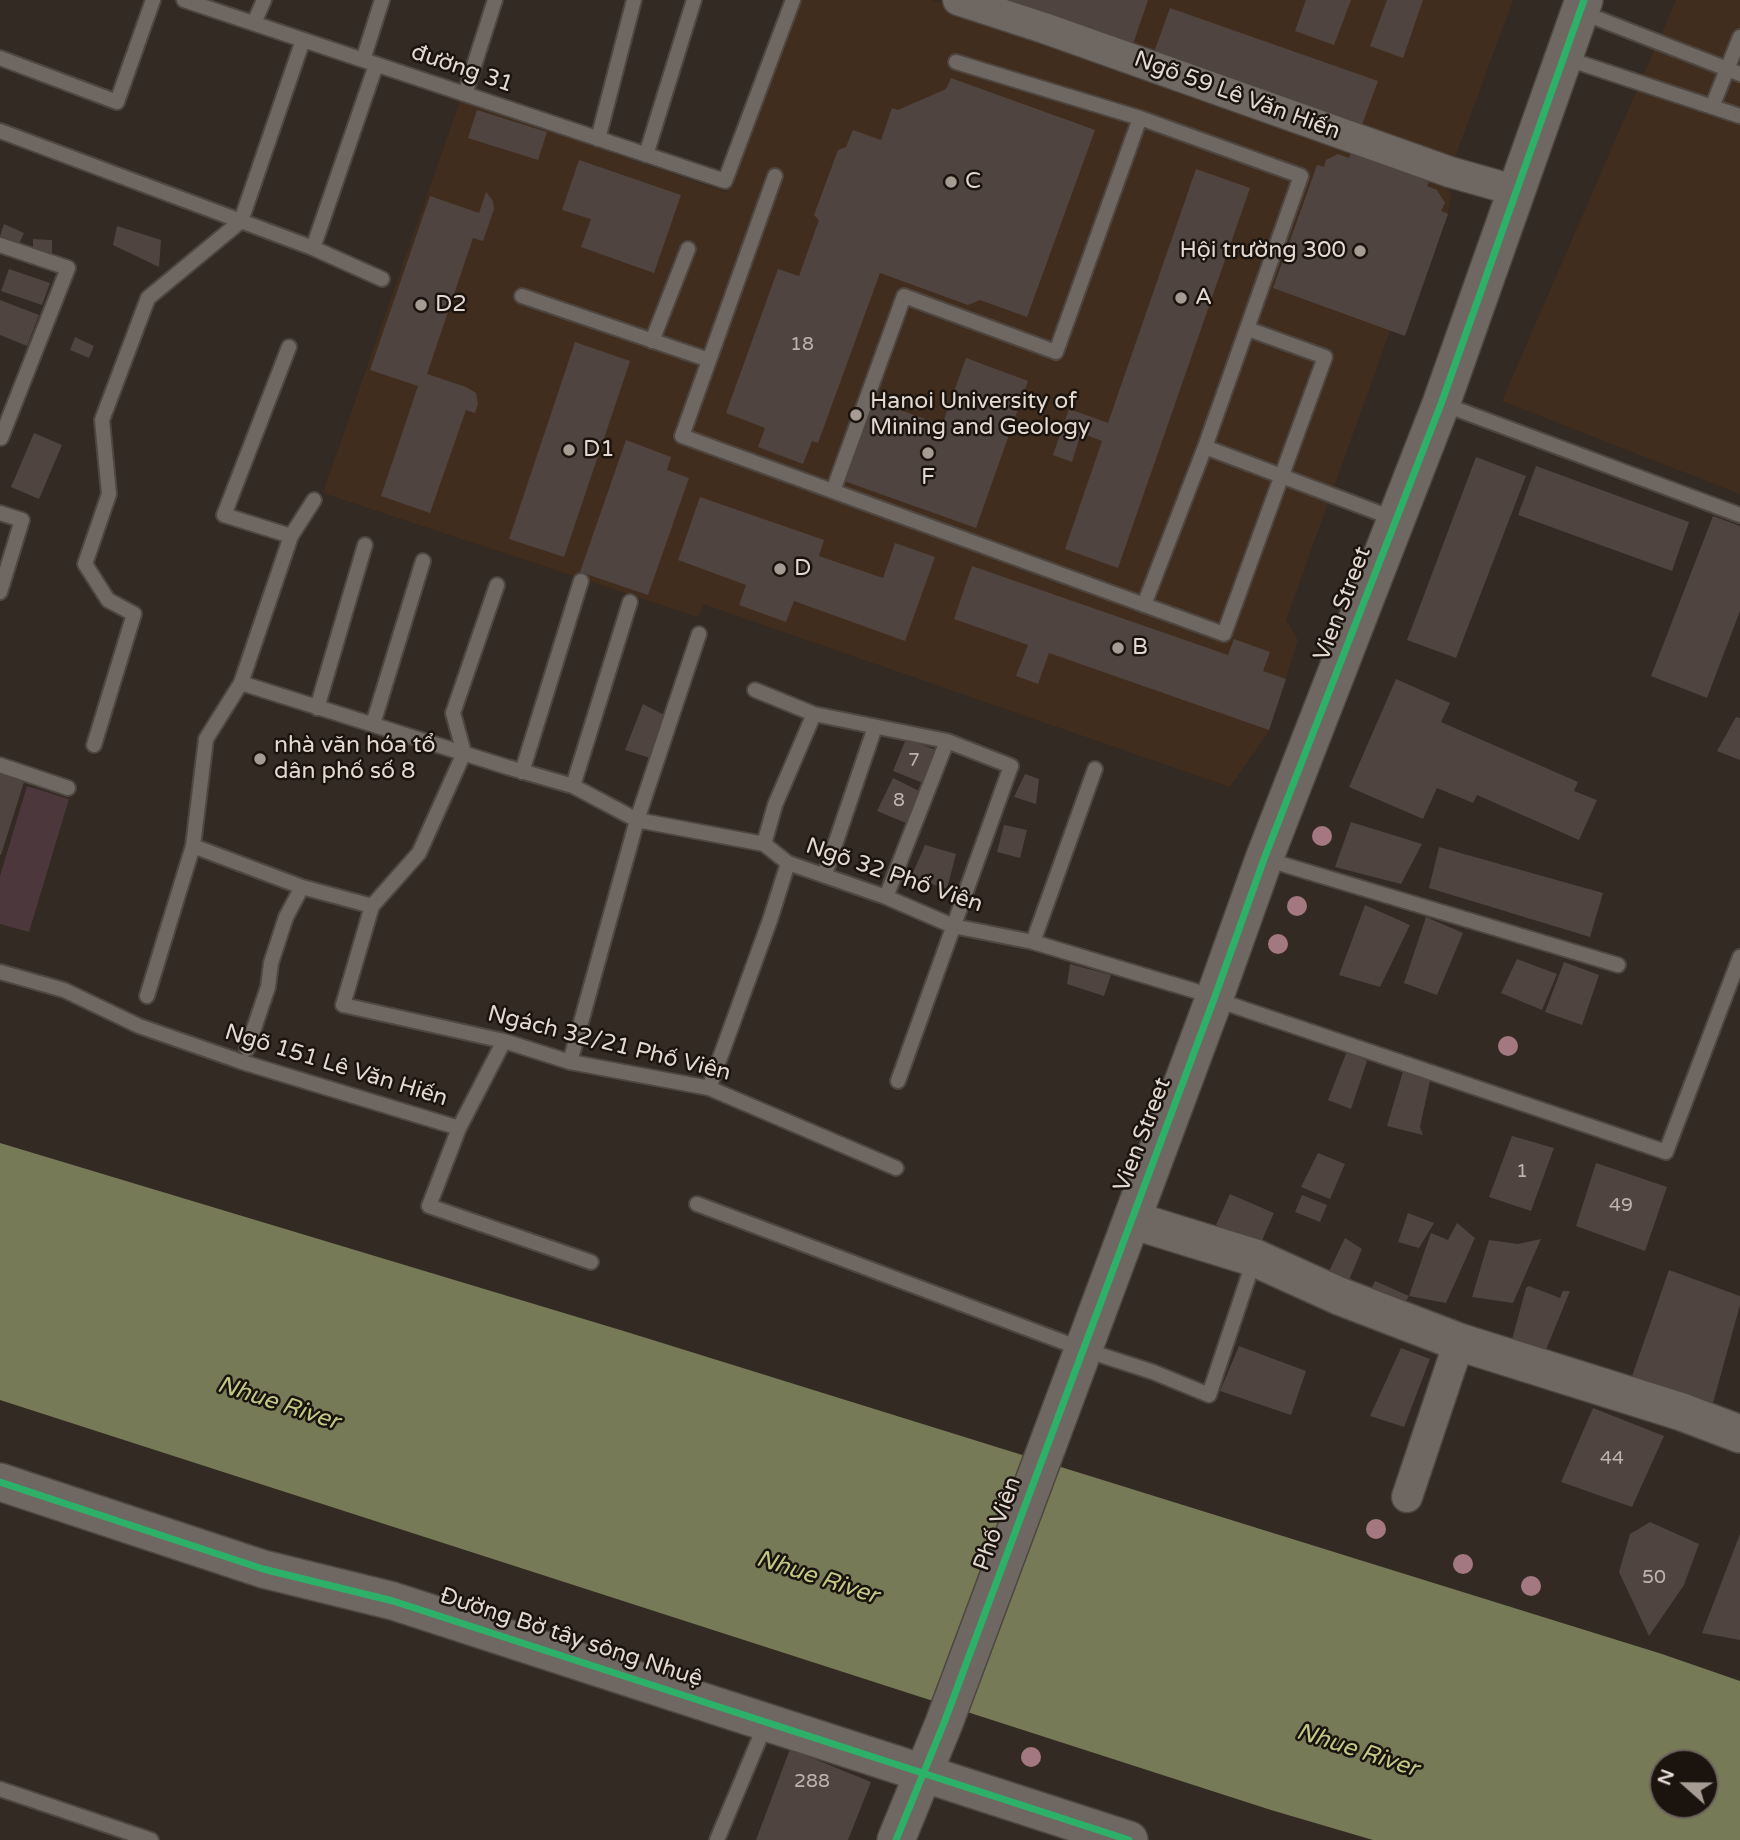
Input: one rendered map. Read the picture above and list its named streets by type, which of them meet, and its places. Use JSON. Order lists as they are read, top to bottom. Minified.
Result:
{"streets":{"street":["Ngõ 59 Lê Văn Hiến","Vien Street","Phố Viên","Đường Bờ tây sông Nhuệ"],"lane":["đường 31","Ngõ 32 Phố Viên","Ngách 32/21 Phố Viên","Ngõ 151 Lê Văn Hiến"]},"crossings":[["Ngõ 59 Lê Văn Hiến","Vien Street"],["Vien Street","Ngõ 32 Phố Viên"],["Vien Street","Phố Viên"],["Phố Viên","Đường Bờ tây sông Nhuệ"]],"water":["Nhue River"],"places":["C","Hội trường 300","A","D2","Hanoi University of Mining and Geology","D1","F","D","B","nhà văn hóa tổ dân phố số 8"],"house_numbers":["18","7","8","1","49","44","50","288"],"north":"left"}
